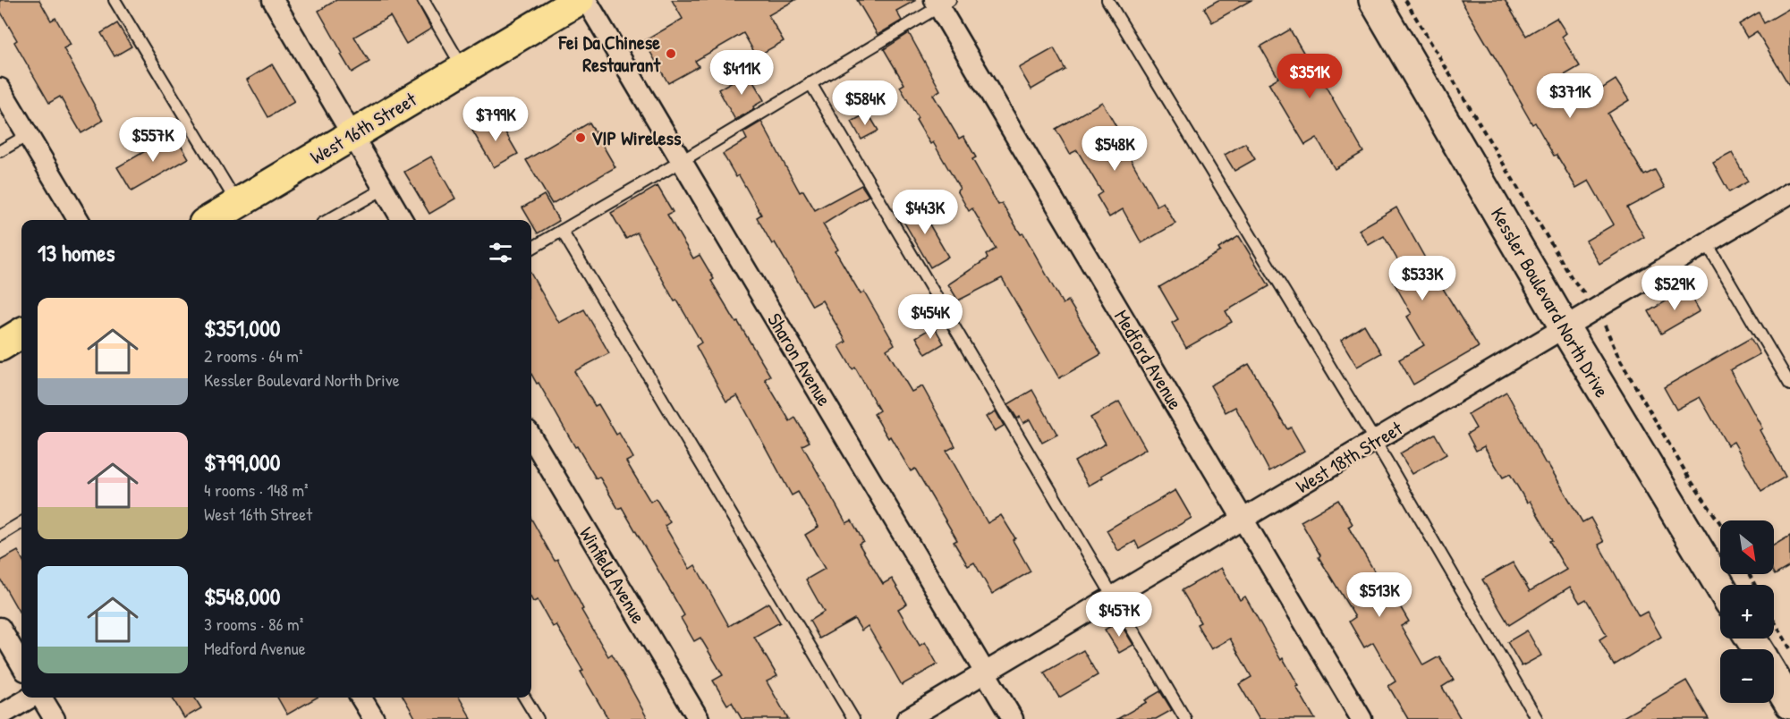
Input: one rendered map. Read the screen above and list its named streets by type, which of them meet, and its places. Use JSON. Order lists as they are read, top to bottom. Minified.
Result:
{"streets":{"main road":["West 16th Street","Kessler Boulevard North Drive"],"street":["Sharon Avenue","Medford Avenue","West 18th Street","Winfield Avenue"]},"crossings":[["Kessler Boulevard North Drive","West 18th Street"],["Sharon Avenue","West 18th Street"],["Medford Avenue","West 18th Street"]],"places":["Fei Da Chinese Restaurant","VIP Wireless"],"north":"bottom right","page":{"price":["$411K","$351K","$371K","$584K","$799K","$557K","$548K","$443K","$533K","$529K","$454K","$513K","$457K"],"heading":"13 homes","list":[{"name":"$351,000","note":"2 rooms · 64 m² · Kessler Boulevard North Drive"},{"name":"$799,000","note":"4 rooms · 148 m² · West 16th Street"},{"name":"$548,000","note":"3 rooms · 86 m² · Medford Avenue"}],"map_buttons":["+","−"]}}
